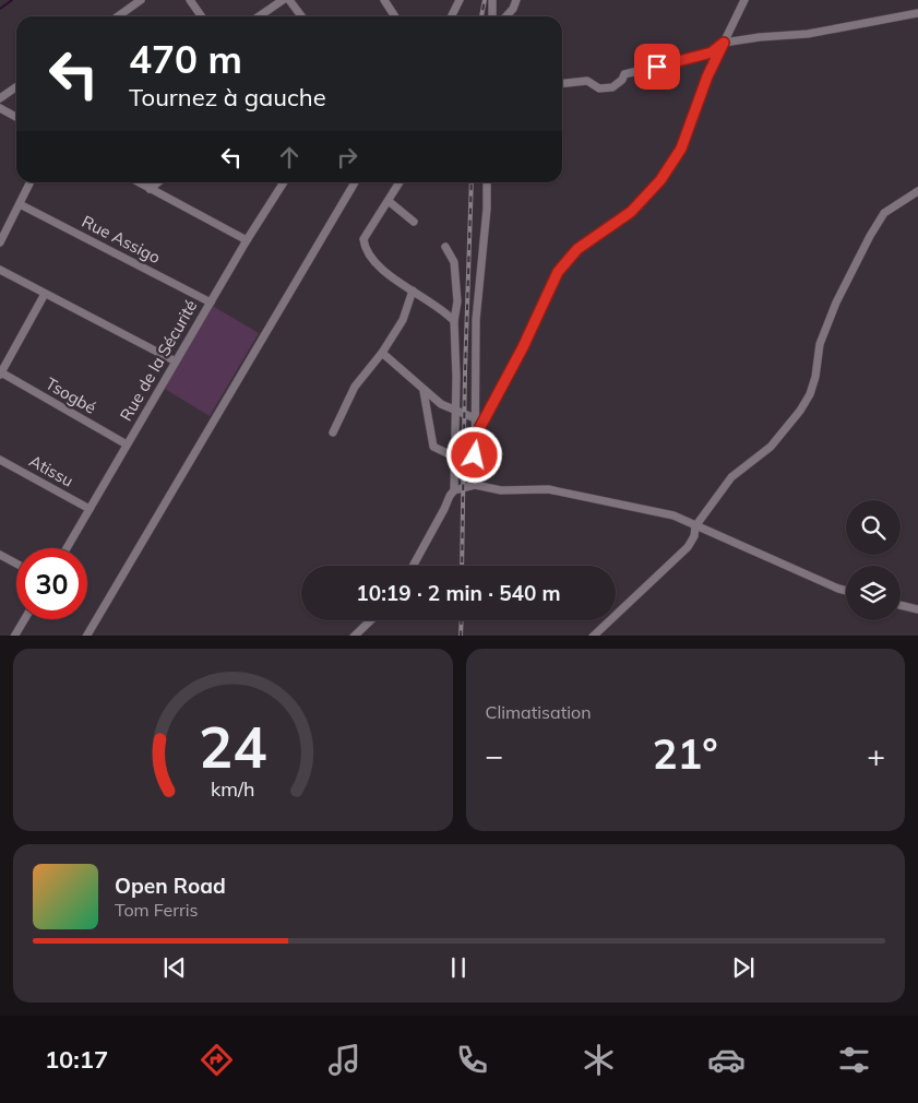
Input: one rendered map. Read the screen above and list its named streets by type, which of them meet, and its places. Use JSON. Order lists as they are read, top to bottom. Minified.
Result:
{"streets":{"street":["Rue Assigo","Rue de la Sécurité","Tsogbé","Atissu"]},"crossings":[["Rue Assigo","Rue de la Sécurité"],["Rue de la Sécurité","Tsogbé"],["Rue de la Sécurité","Atissu"]],"page":{"turn":["470 m","Tournez à gauche"],"limit":"30","trip":"10:19 · 2 min · 540 m","tile":"Climatisation","heat":["−","21°","+"],"song":["Open Road","Tom Ferris"],"tabs":"10:17","gauge":["24","km/h"]}}
